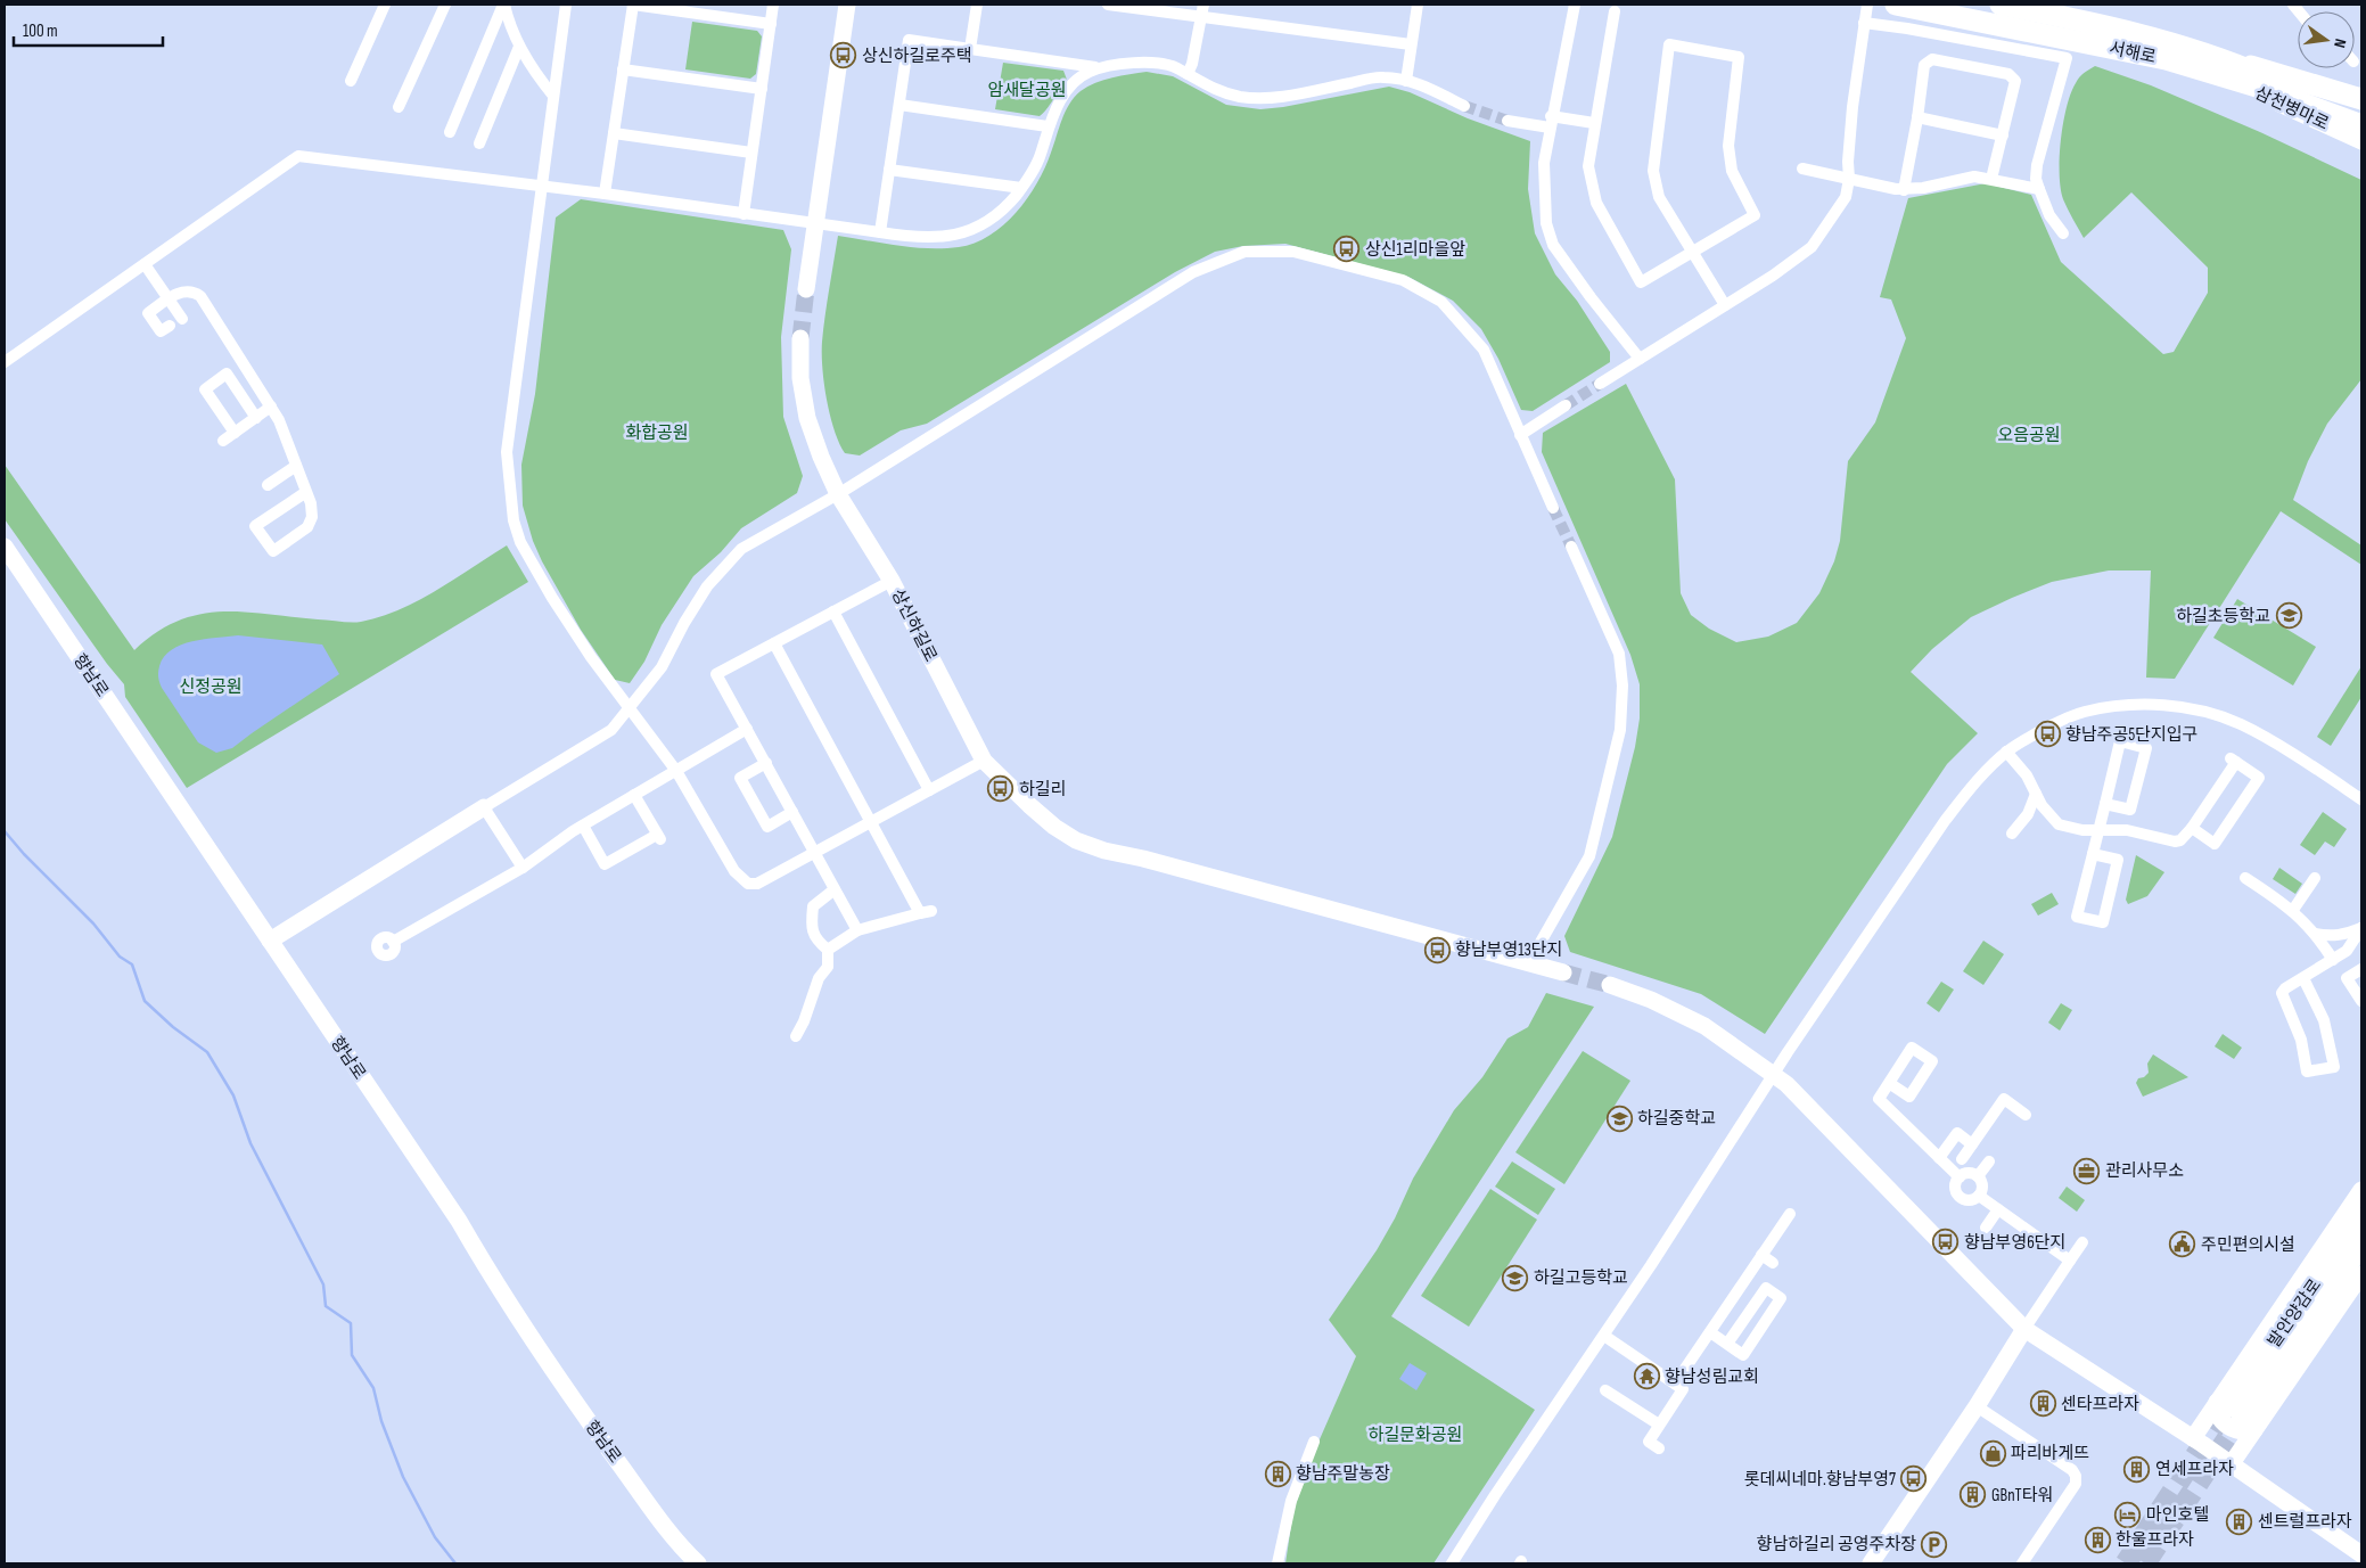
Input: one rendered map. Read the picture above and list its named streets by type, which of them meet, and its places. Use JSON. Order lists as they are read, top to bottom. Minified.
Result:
{"streets":{"highway":["서해로","발안양감로"],"street":["삼천병마로","상신하길로","향남로"]},"crossings":[["서해로","삼천병마로"]],"parks":["암새달공원","화합공원","오음공원","신정공원","하길문화공원"],"places":{"bus stop":["상신하길로주택","상신1리마을앞","향남주공5단지입구","하길리","향남부영13단지","향남부영6단지","롯데씨네마.향남부영7"],"school or university":["하길초등학교","하길중학교","하길고등학교"],"office":["관리사무소"],"public building":["주민편의시설"],"temple":["향남성림교회"],"building":["센타프라자","연세프라자","향남주말농장","GBnT타워","센트럴프라자","한울프라자"],"shop":["파리바게뜨"],"hotel":["마인호텔"],"parking":["향남하길리 공영주차장"]},"scale_bar":"100 m","north":"right"}
